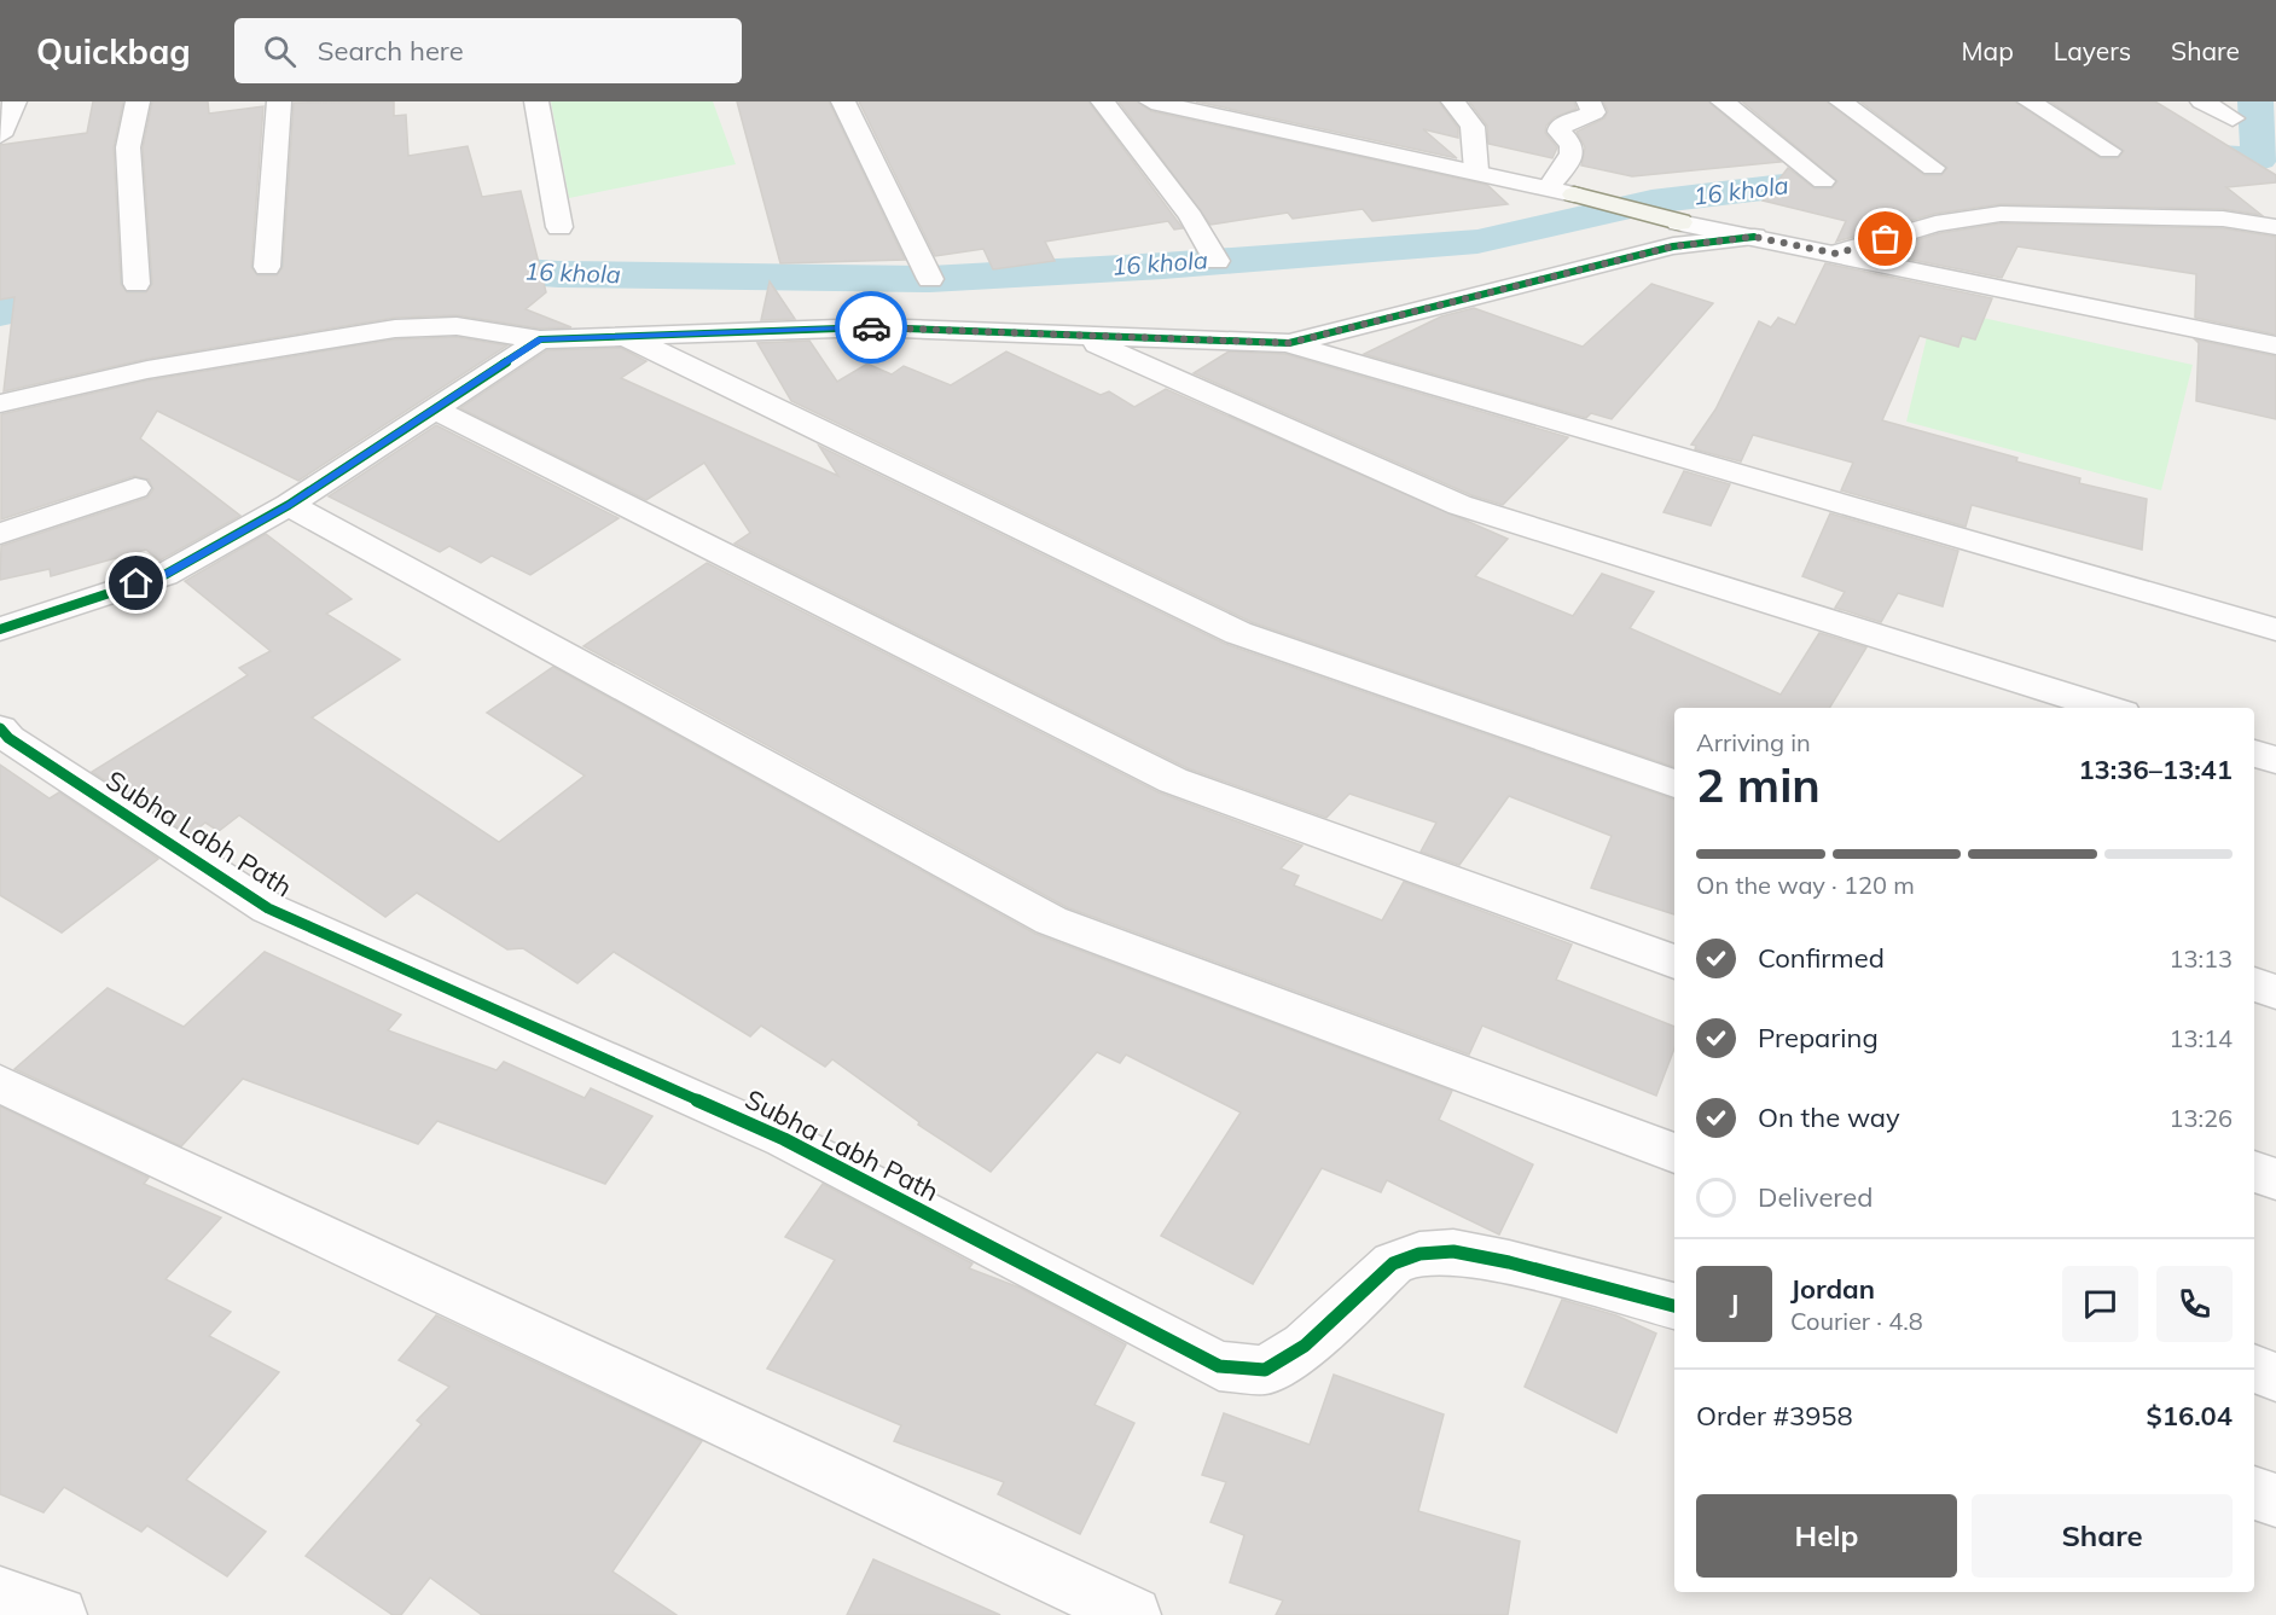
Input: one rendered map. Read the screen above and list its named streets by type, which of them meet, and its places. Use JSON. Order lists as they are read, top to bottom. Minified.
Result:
{"streets":{"street":["Subha Labh Path"]},"water":["16 khola"],"page":{"header":"Quickbag","search":"Search here","nav":["Map","Layers","Share"],"heading":["2 min","Arriving in","13:36–13:41"],"panel":["Jordan","Courier · 4.8","Order #3958","$16.04"],"bar":"On the way · 120 m","list":[["Confirmed","13:13"],["Preparing","13:14"],["On the way","13:26"],"Delivered"],"round":"J","buttons":["Help","Share"]}}
